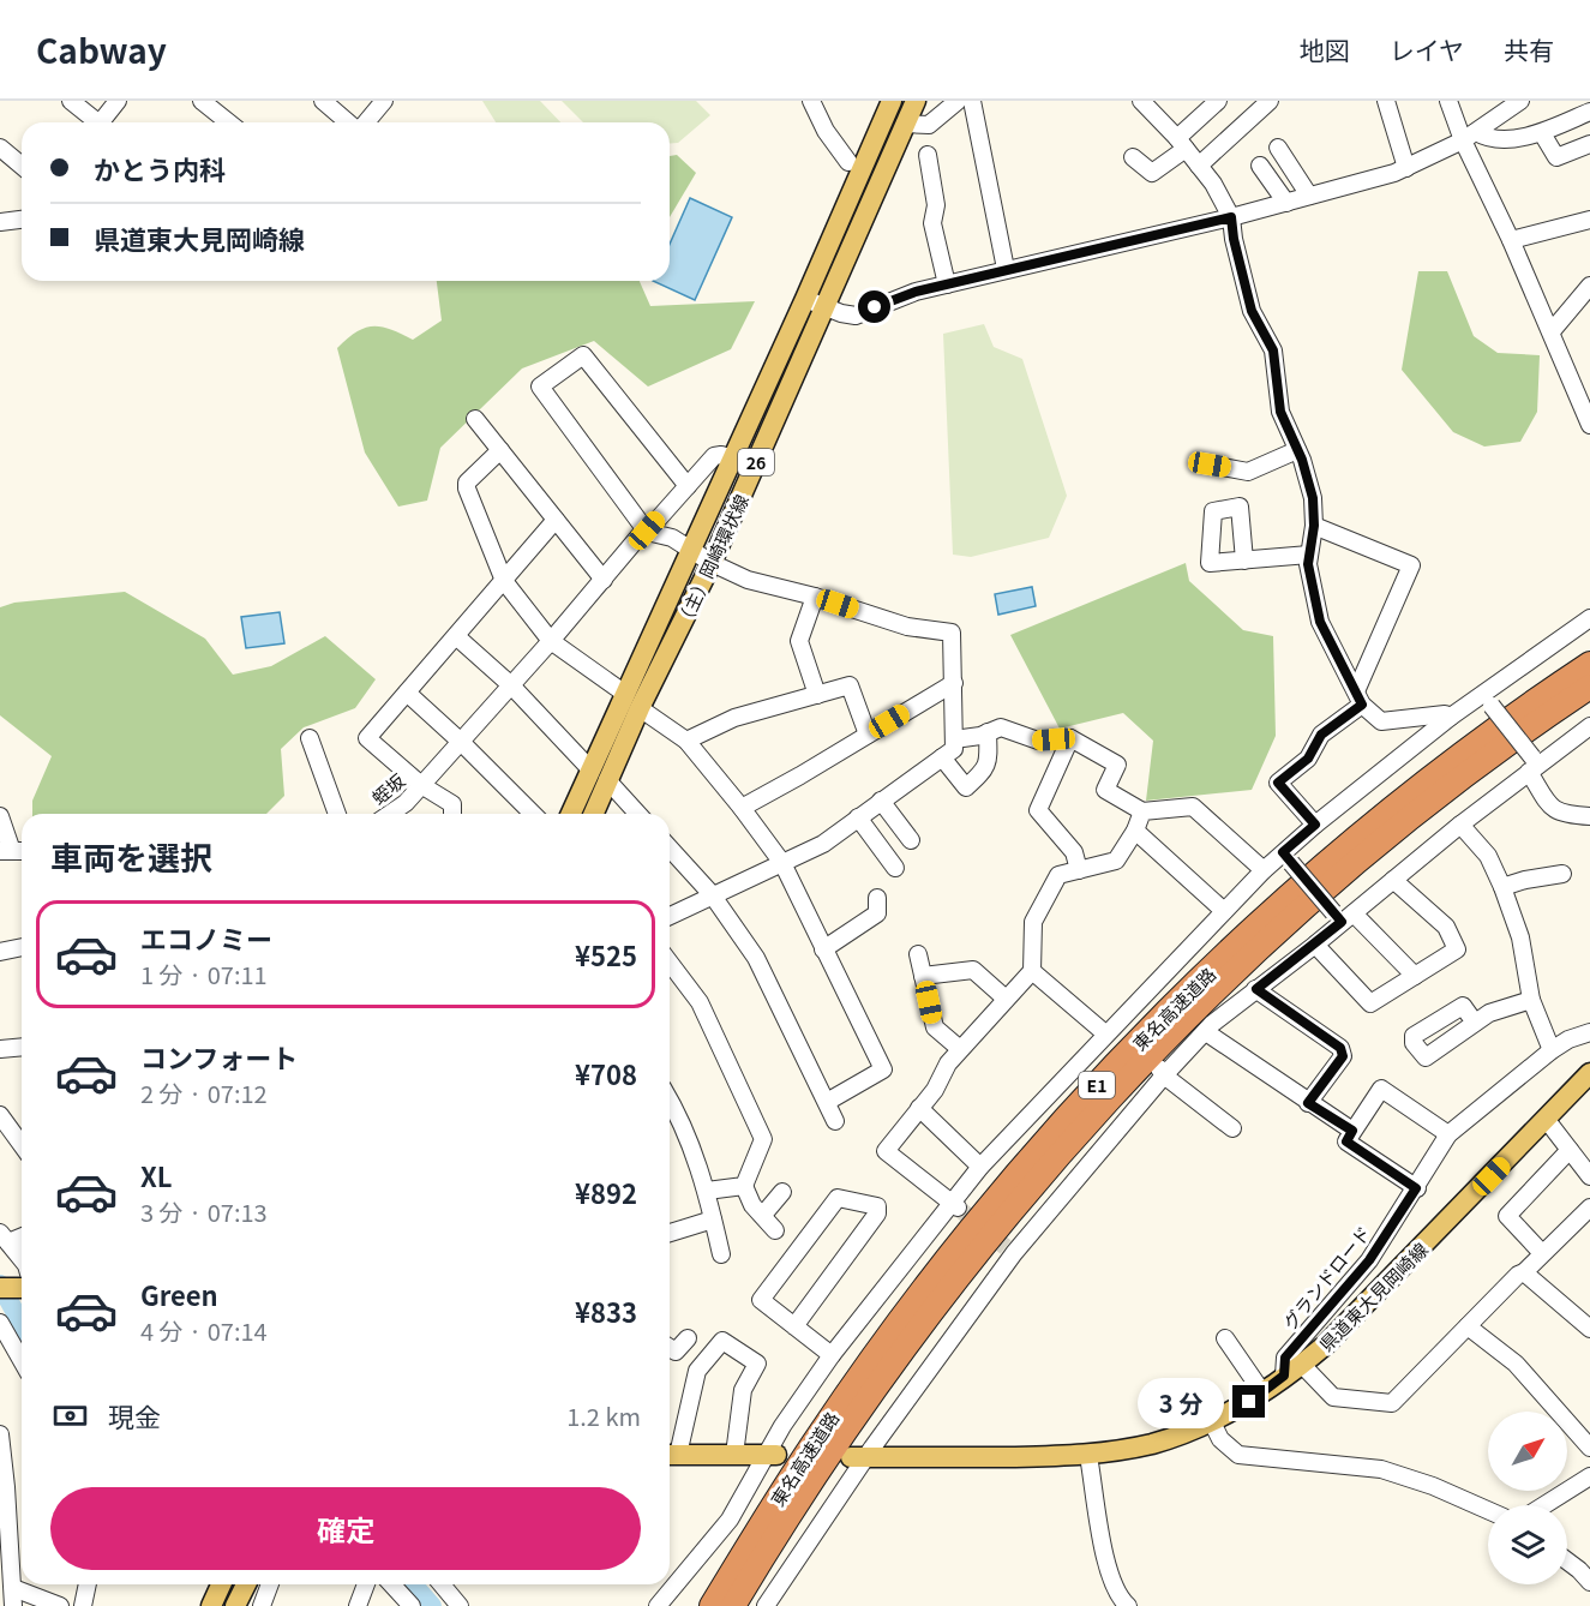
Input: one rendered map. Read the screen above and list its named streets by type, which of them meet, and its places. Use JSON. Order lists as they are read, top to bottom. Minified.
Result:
{"streets":{"highway":["東名高速道路","E1"],"main road":["26","（主）岡崎環状線","県道東大見岡崎線"],"street":["蛭坂","グランドロード"]},"crossings":[["（主）岡崎環状線","蛭坂"],["グランドロード","県道東大見岡崎線"]],"north":"top right","page":{"header":"Cabway","nav":["地図","レイヤ","共有"],"banner":["かとう内科","県道東大見岡崎線"],"heading":"車両を選択","list":[{"name":"エコノミー","note":"1 分 · 07:11","value":"¥525"},{"name":"コンフォート","note":"2 分 · 07:12","value":"¥708"},{"name":"XL","note":"3 分 · 07:13","value":"¥892"},{"name":"Green","note":"4 分 · 07:14","value":"¥833"}],"pay":["現金","1.2 km"],"bubble":"3 分","buttons":"確定"}}
